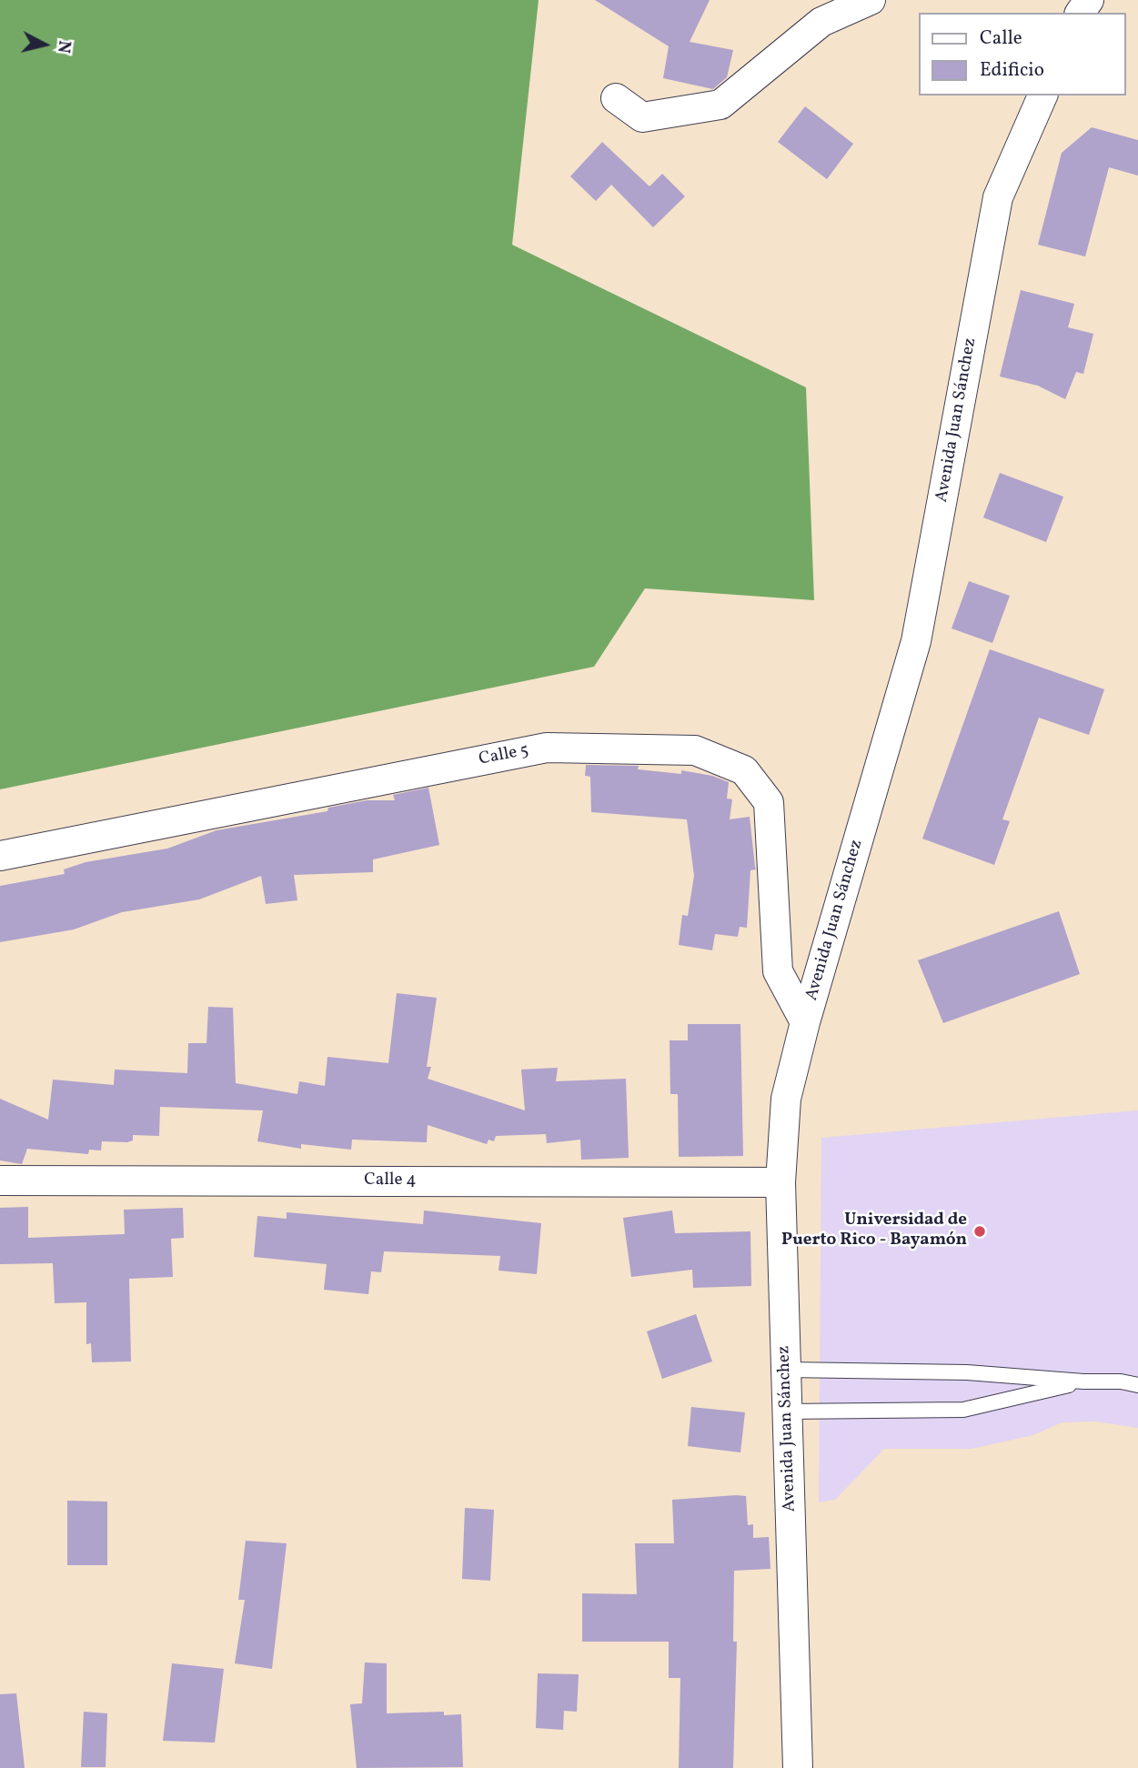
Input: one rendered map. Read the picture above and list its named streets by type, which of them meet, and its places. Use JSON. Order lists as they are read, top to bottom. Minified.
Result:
{"streets":{"street":["Avenida Juan Sánchez","Calle 5","Calle 4"]},"crossings":[["Avenida Juan Sánchez","Calle 5"],["Avenida Juan Sánchez","Calle 4"]],"places":["Universidad de Puerto Rico - Bayamón"],"legend":["Calle","Edificio"],"north":"right"}
